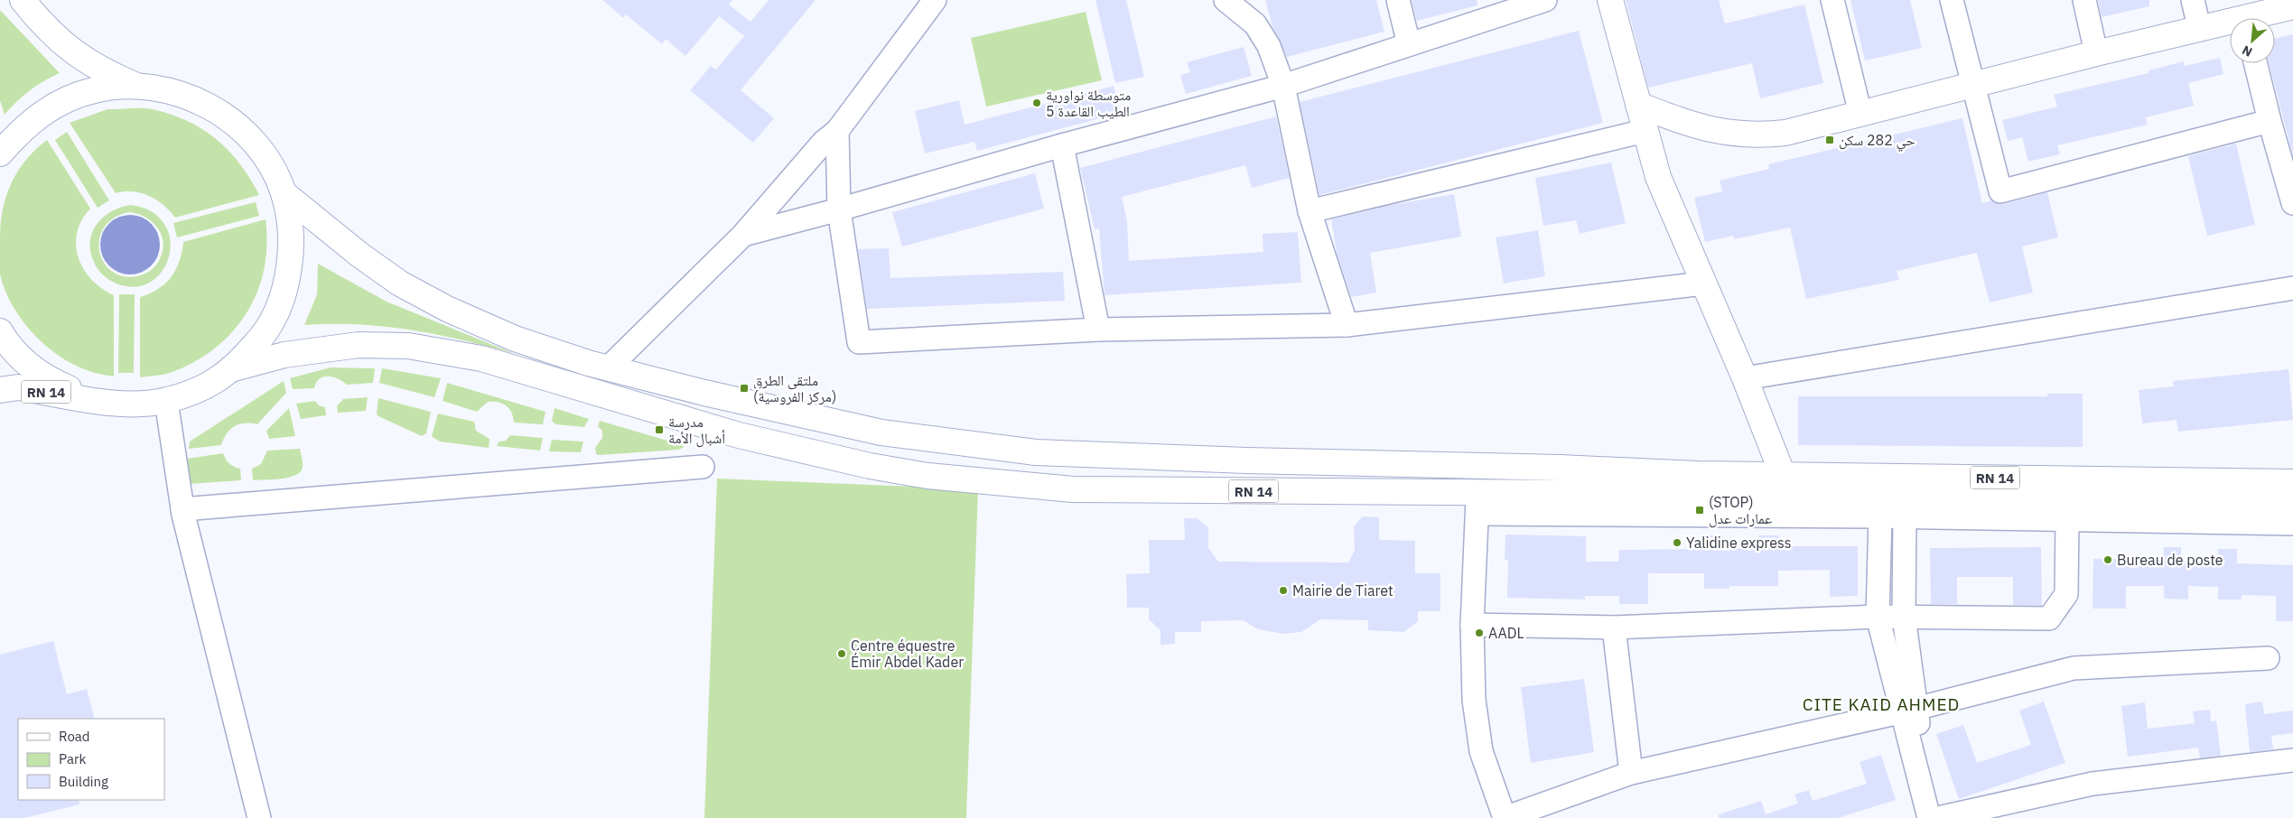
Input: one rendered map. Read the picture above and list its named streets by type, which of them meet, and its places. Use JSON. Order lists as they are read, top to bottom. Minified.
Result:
{"streets":{"main road":["RN 14"]},"districts":["CITE KAID AHMED"],"places":{"other":["متوسطة نواورية الطيب القاعدة 5","Yalidine express","Bureau de poste","Mairie de Tiaret","AADL","Centre équestre Émir Abdel Kader"],"transit":["حي 282 سكن","ملتقى الطرق (مركز الفروسية)","مدرسة أشبال الأمة","(STOP) عمارات عدل"]},"legend":["Road","Park","Building"],"north":"bottom left"}
